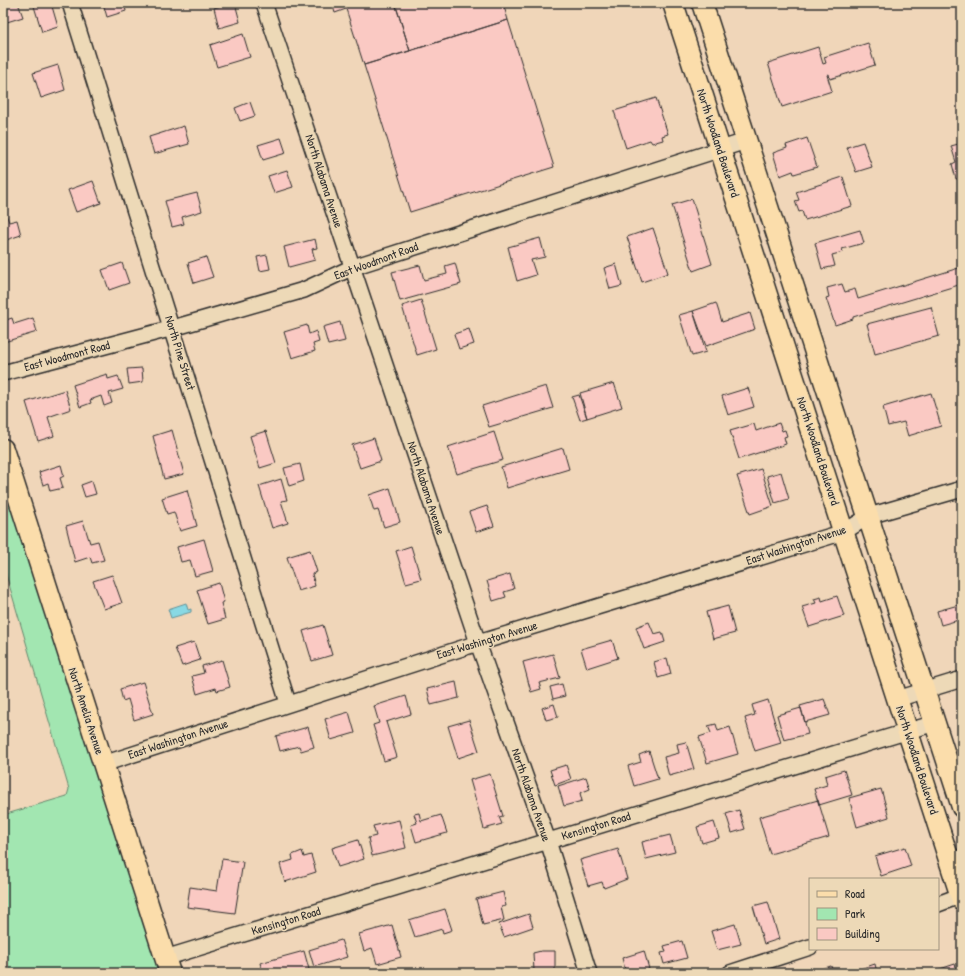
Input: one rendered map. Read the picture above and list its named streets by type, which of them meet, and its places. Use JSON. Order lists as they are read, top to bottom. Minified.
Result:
{"streets":{"main road":["North Woodland Boulevard","North Amelia Avenue"],"street":["North Alabama Avenue","East Woodmont Road","North Pine Street","East Washington Avenue","Kensington Road"]},"crossings":[["North Woodland Boulevard","East Woodmont Road"],["North Woodland Boulevard","East Washington Avenue"],["North Woodland Boulevard","Kensington Road"],["North Alabama Avenue","East Woodmont Road"],["North Alabama Avenue","East Washington Avenue"],["North Alabama Avenue","Kensington Road"],["East Woodmont Road","North Pine Street"],["North Pine Street","East Washington Avenue"],["East Washington Avenue","North Amelia Avenue"],["North Amelia Avenue","Kensington Road"]],"legend":["Road","Park","Building"]}
